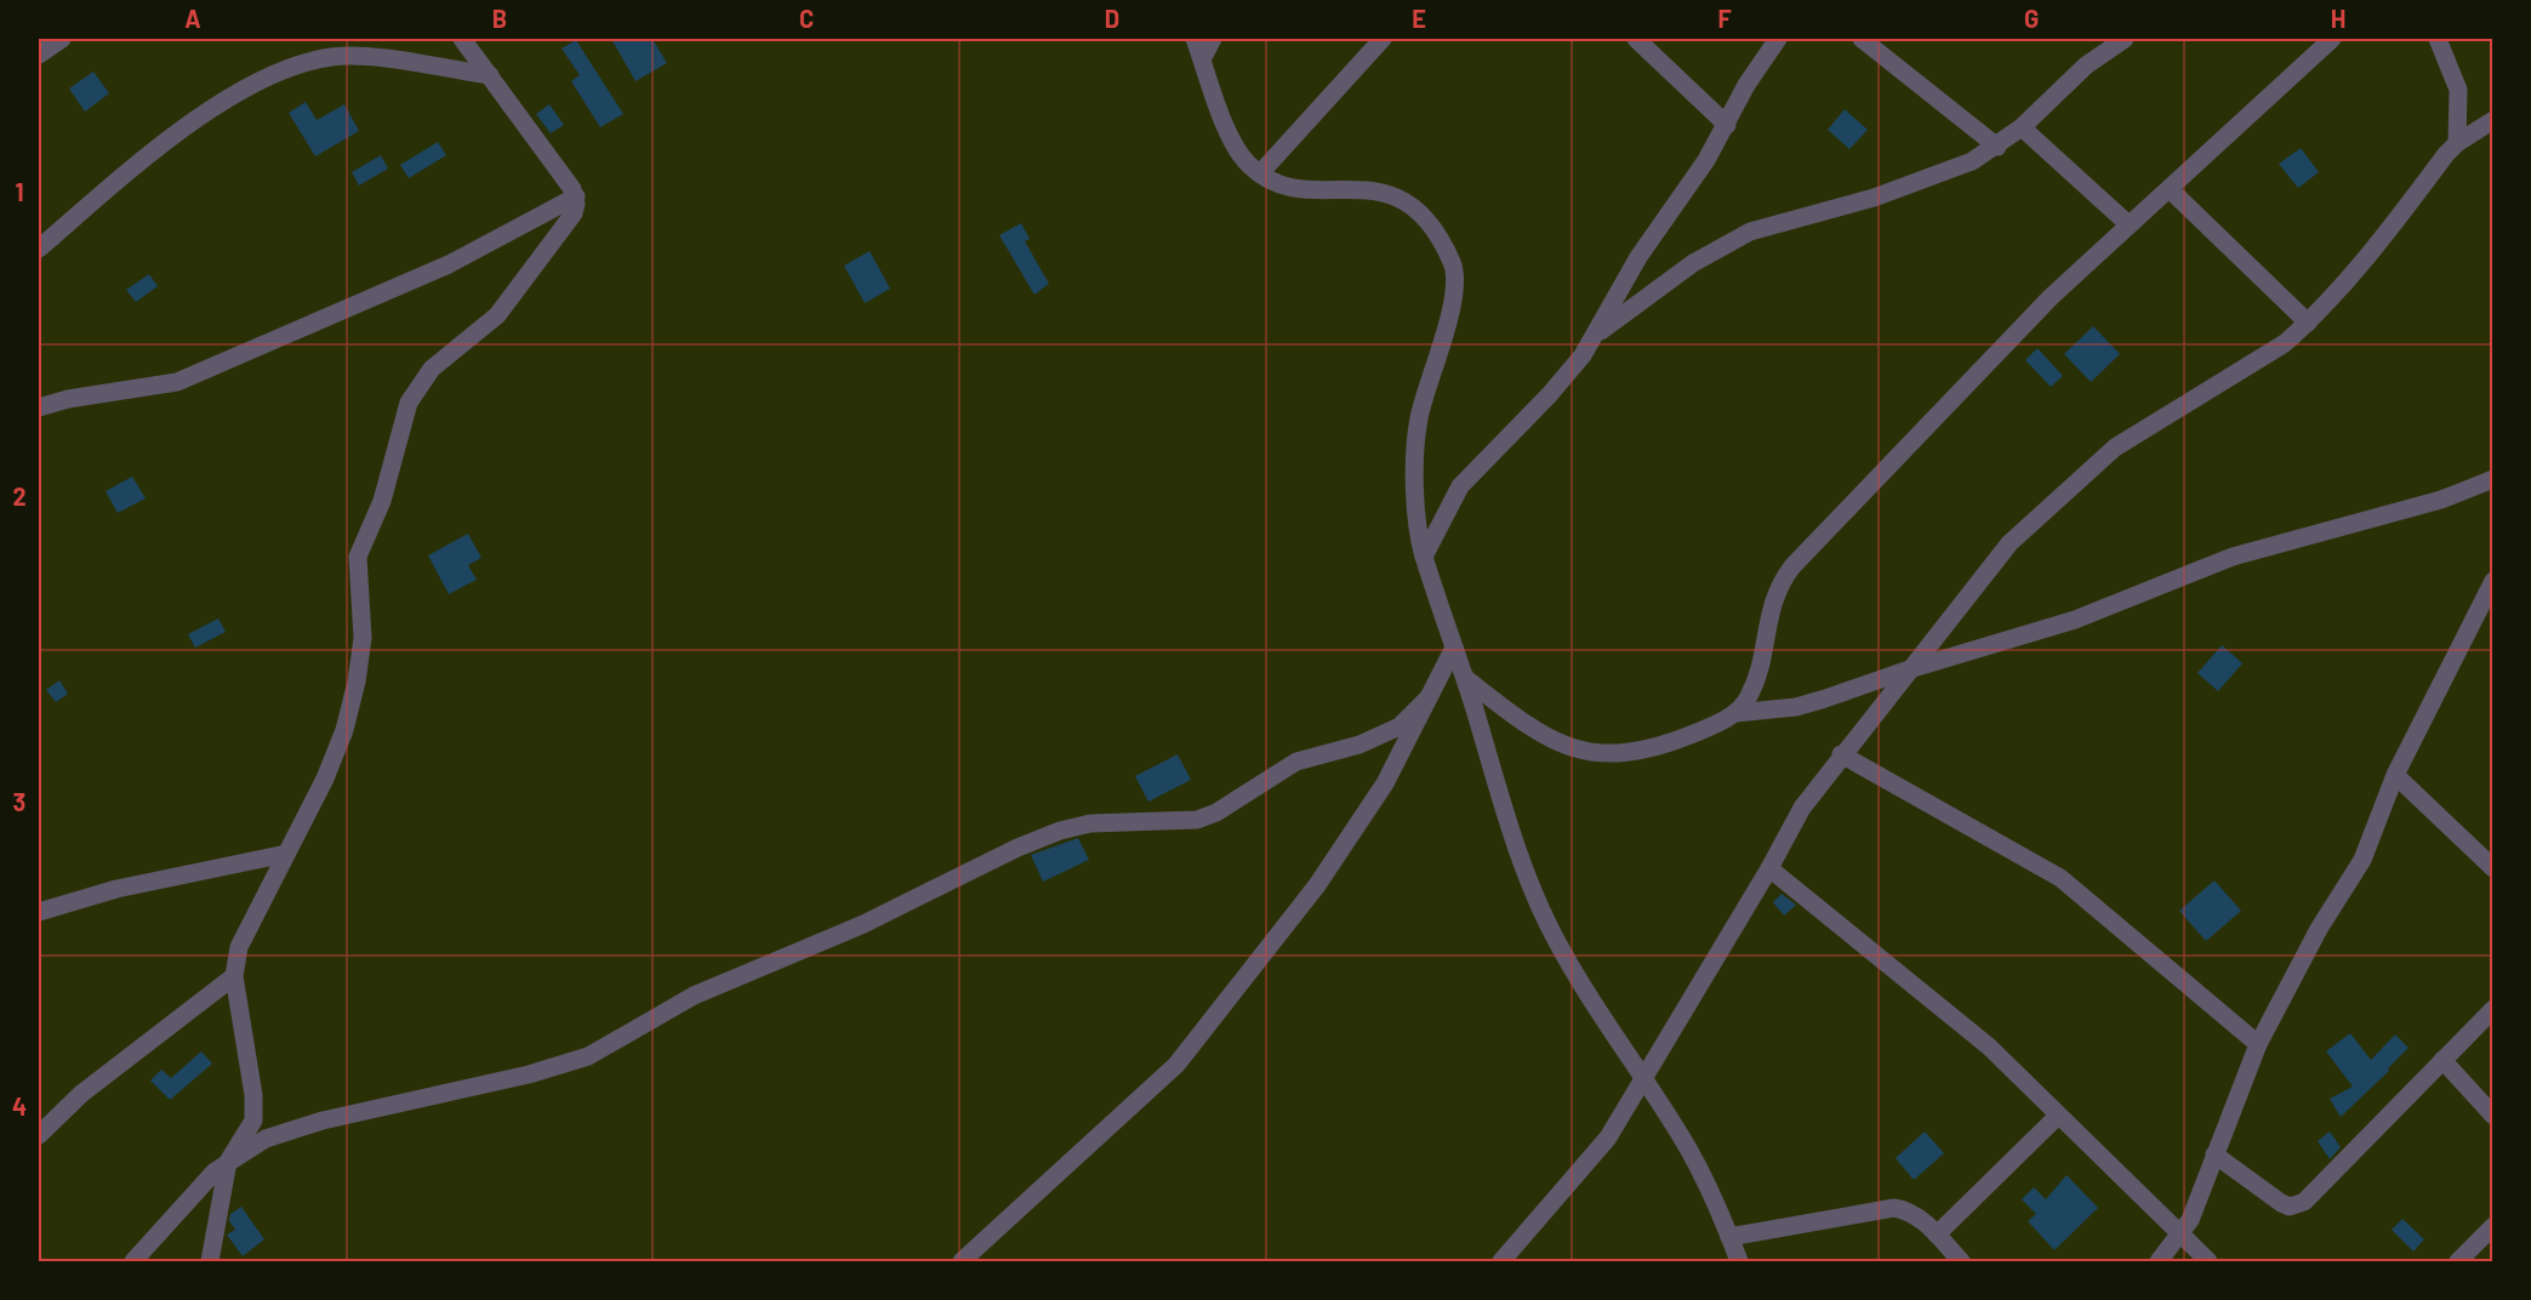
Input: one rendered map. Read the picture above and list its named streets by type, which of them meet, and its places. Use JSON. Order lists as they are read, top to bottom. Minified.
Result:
{"grid":{"columns":["A","B","C","D","E","F","G","H"],"rows":["1","2","3","4"]}}
